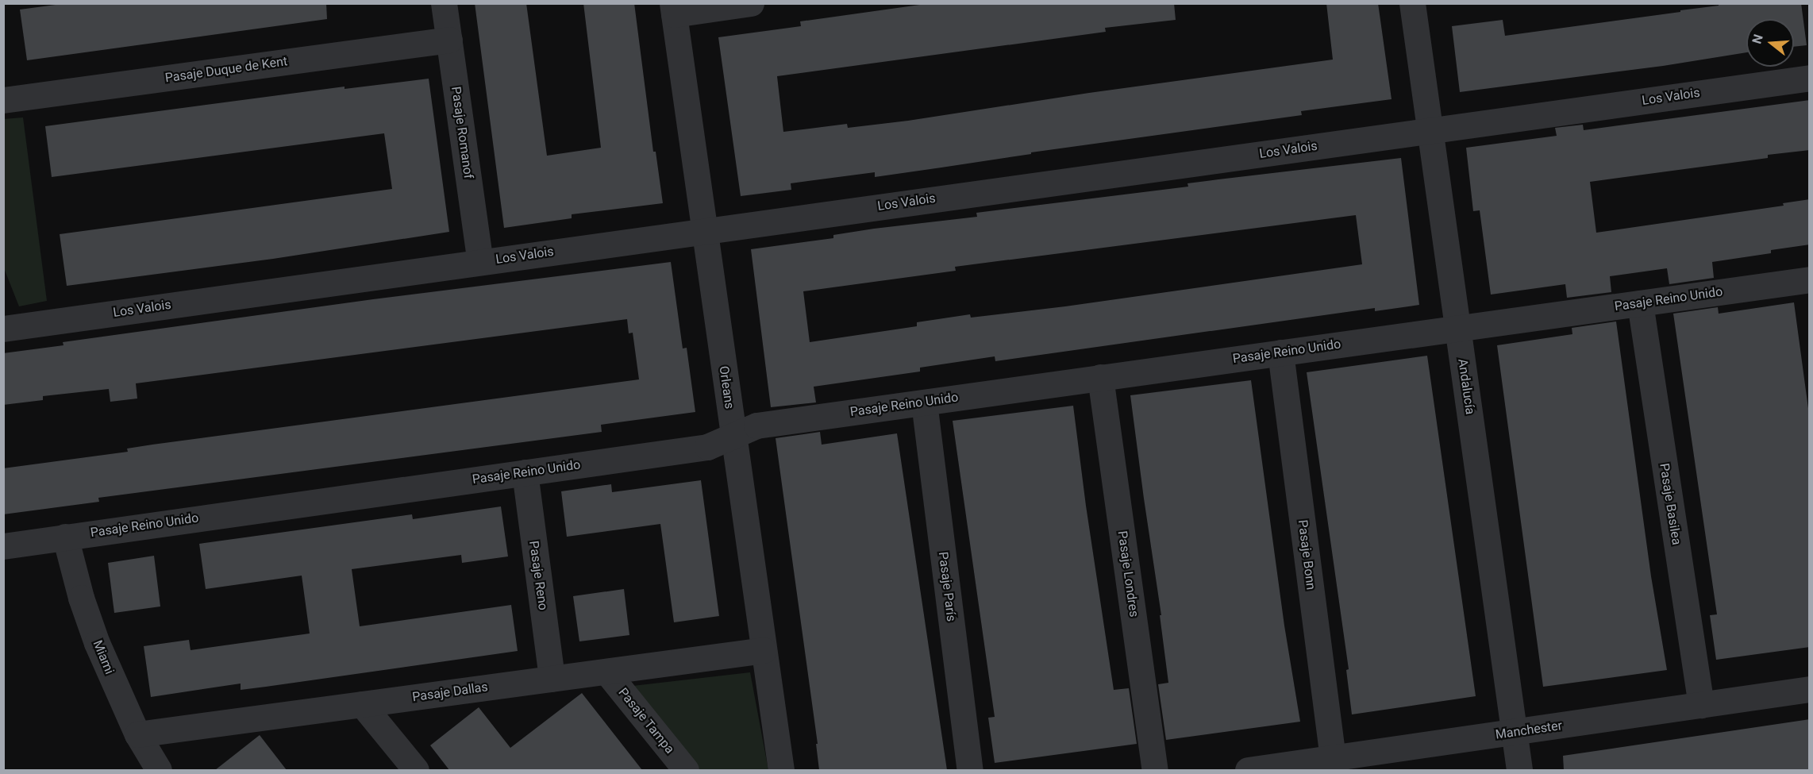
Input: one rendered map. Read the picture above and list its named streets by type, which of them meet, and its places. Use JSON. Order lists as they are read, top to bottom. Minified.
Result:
{"streets":{"street":["Pasaje Duque de Kent","Los Valois","Pasaje Romanof","Pasaje Reino Unido","Andalucía","Orleans","Pasaje Basilea","Pasaje Bonn","Pasaje Londres","Pasaje Reno","Pasaje París","Miami","Pasaje Dallas","Pasaje Tampa","Manchester"]},"crossings":[["Pasaje Duque de Kent","Pasaje Romanof"],["Los Valois","Pasaje Romanof"],["Los Valois","Andalucía"],["Los Valois","Orleans"],["Pasaje Reino Unido","Andalucía"],["Pasaje Reino Unido","Orleans"],["Pasaje Reino Unido","Pasaje Basilea"],["Pasaje Reino Unido","Pasaje Bonn"],["Pasaje Reino Unido","Pasaje Londres"],["Pasaje Reino Unido","Pasaje Reno"],["Pasaje Reino Unido","Pasaje París"],["Pasaje Reino Unido","Miami"],["Andalucía","Manchester"],["Orleans","Pasaje Dallas"],["Pasaje Basilea","Manchester"],["Pasaje Bonn","Manchester"],["Pasaje Reno","Pasaje Dallas"],["Miami","Pasaje Dallas"],["Pasaje Dallas","Pasaje Tampa"]],"north":"left"}
